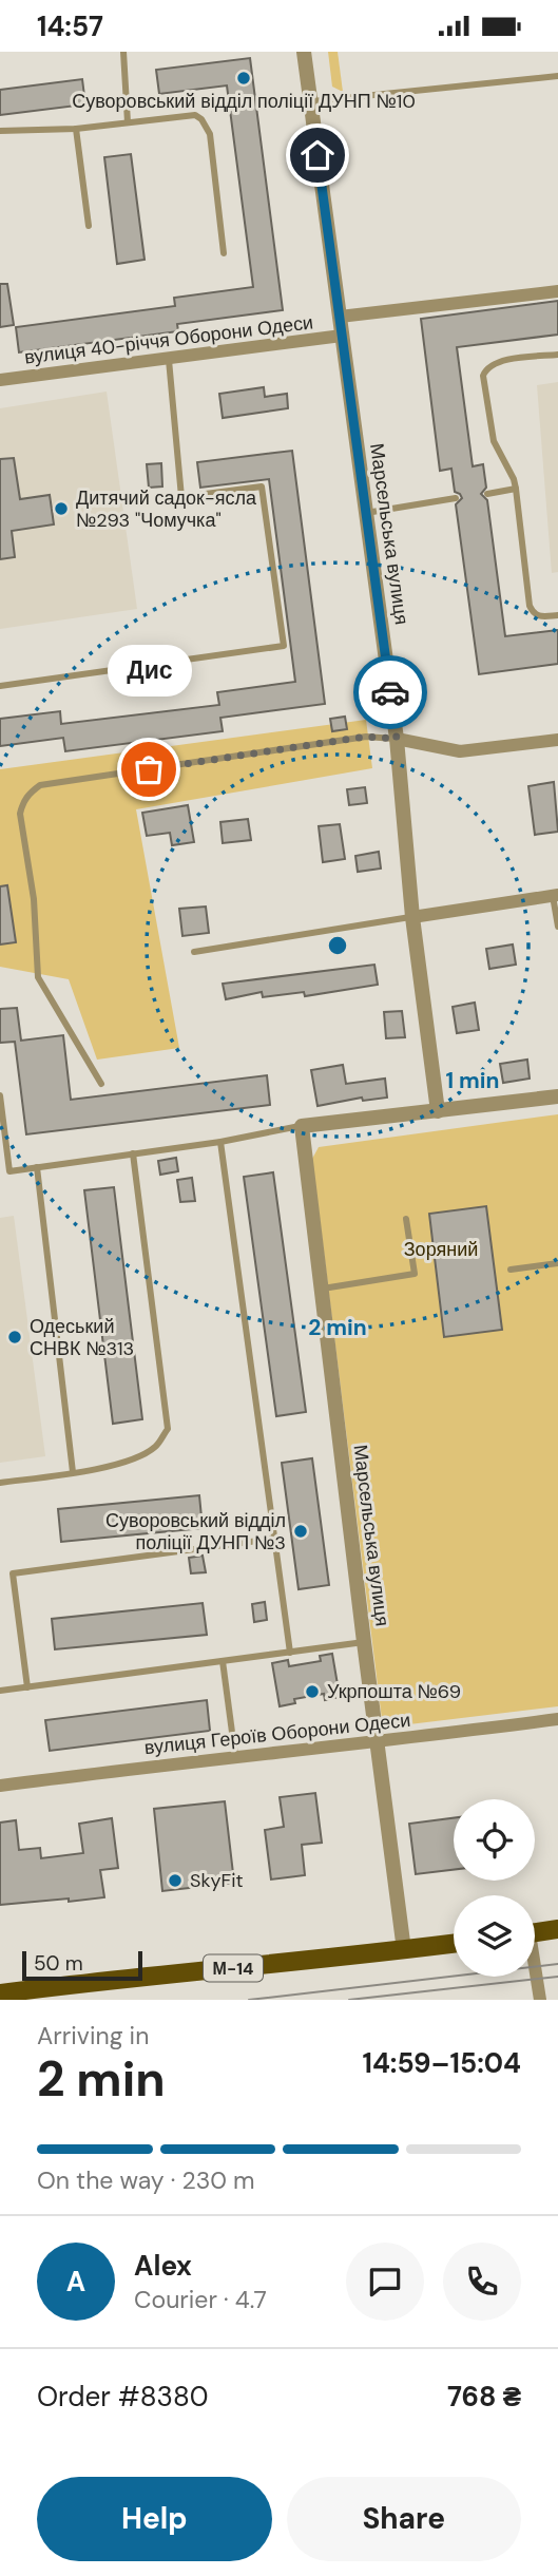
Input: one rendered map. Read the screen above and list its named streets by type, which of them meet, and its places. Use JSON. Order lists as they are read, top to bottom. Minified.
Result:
{"streets":{"main road":["М-14"],"street":["вулиця 40-річчя Оборони Одеси","Марсельська вулиця","вулиця Героїв Оборони Одеси"]},"crossings":[["вулиця 40-річчя Оборони Одеси","Марсельська вулиця"],["Марсельська вулиця","вулиця Героїв Оборони Одеси"],["Марсельська вулиця","М-14"]],"parks":["Зоряний"],"places":["Суворовський відділ поліції ДУНП №10","Дитячий садок-ясла №293 \"Чомучка\"","Дис","Одеський СНВК №313","Суворовський відділ поліції ДУНП №3","Укрпошта №69","SkyFit"],"scale_bar":"50 m","page":{"status":"14:57","bubble":"Дис","scale":"50 m","heading":["2 min","Arriving in","14:59–15:04"],"panel":["Alex","Courier · 4.7","Order #8380","768 ₴"],"bar":"On the way · 230 m","round":"A","buttons":["Help","Share"]},"rings":["1 min","2 min"]}
